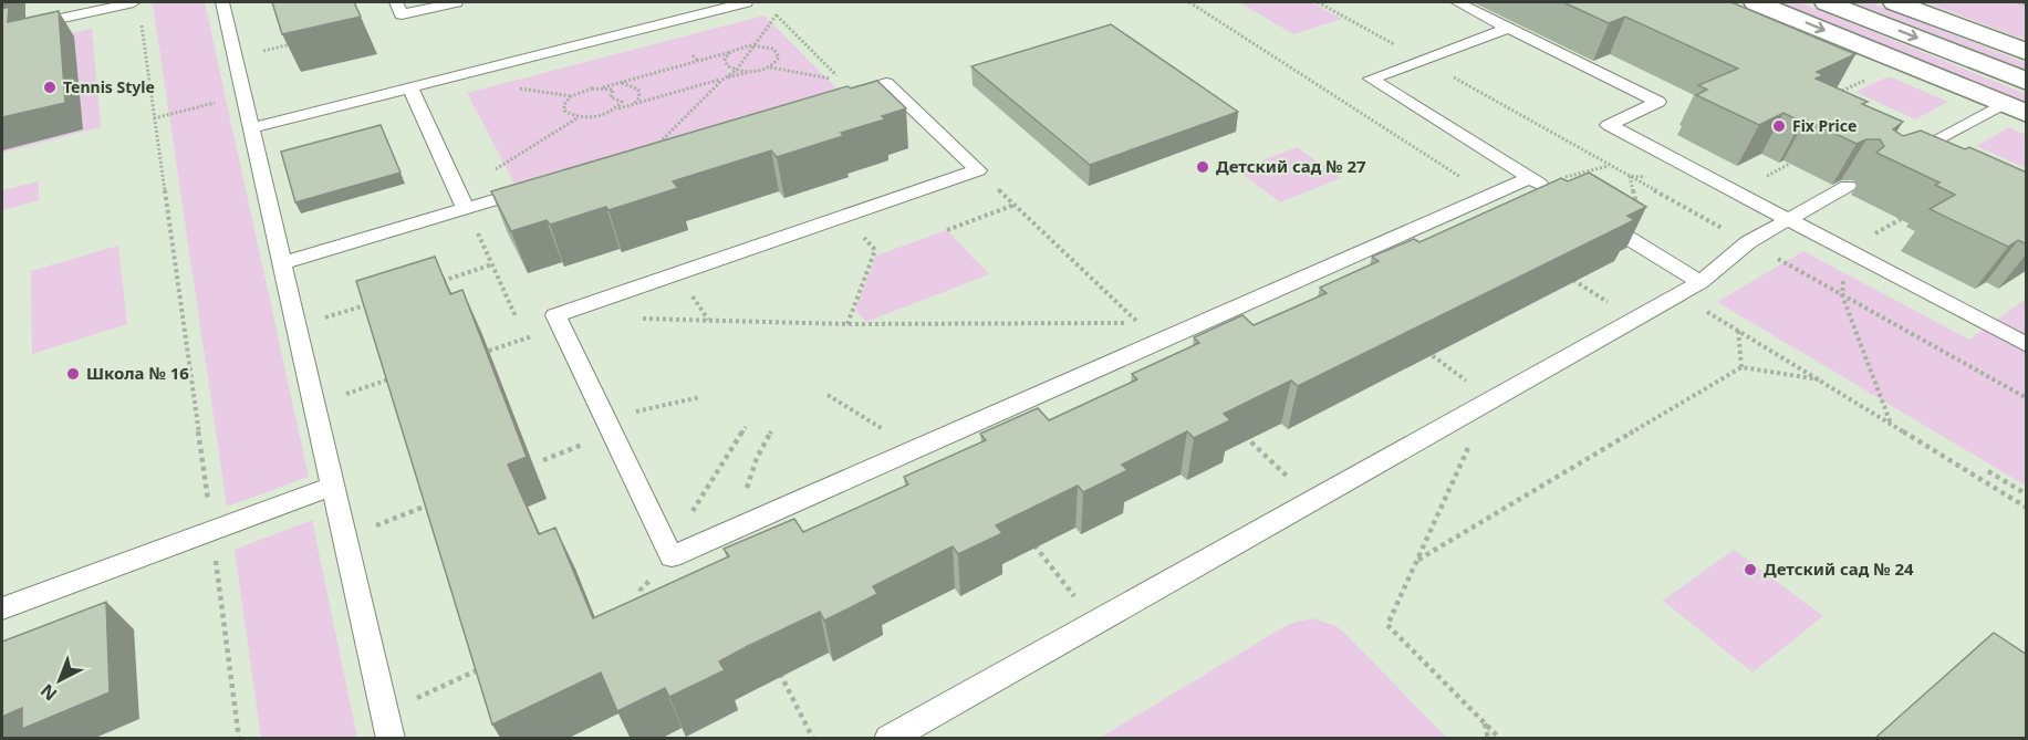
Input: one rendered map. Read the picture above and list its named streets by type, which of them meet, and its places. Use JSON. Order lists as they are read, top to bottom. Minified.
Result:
{"places":["Tennis Style","Fix Price","Детский сад № 27","Школа № 16","Детский сад № 24"],"north":"bottom left"}
